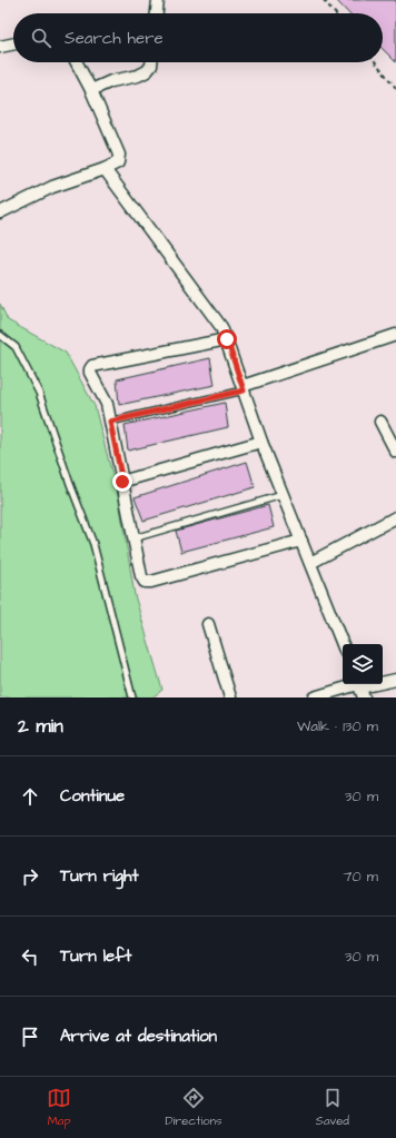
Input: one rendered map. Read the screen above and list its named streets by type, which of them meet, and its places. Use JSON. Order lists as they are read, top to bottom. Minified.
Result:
{"page":{"search":"Search here","heading":["2 min","Walk · 130 m"],"list":[["Continue","30 m"],["Turn right","70 m"],["Turn left","30 m"],"Arrive at destination"],"nav":["Map","Directions","Saved"]}}
